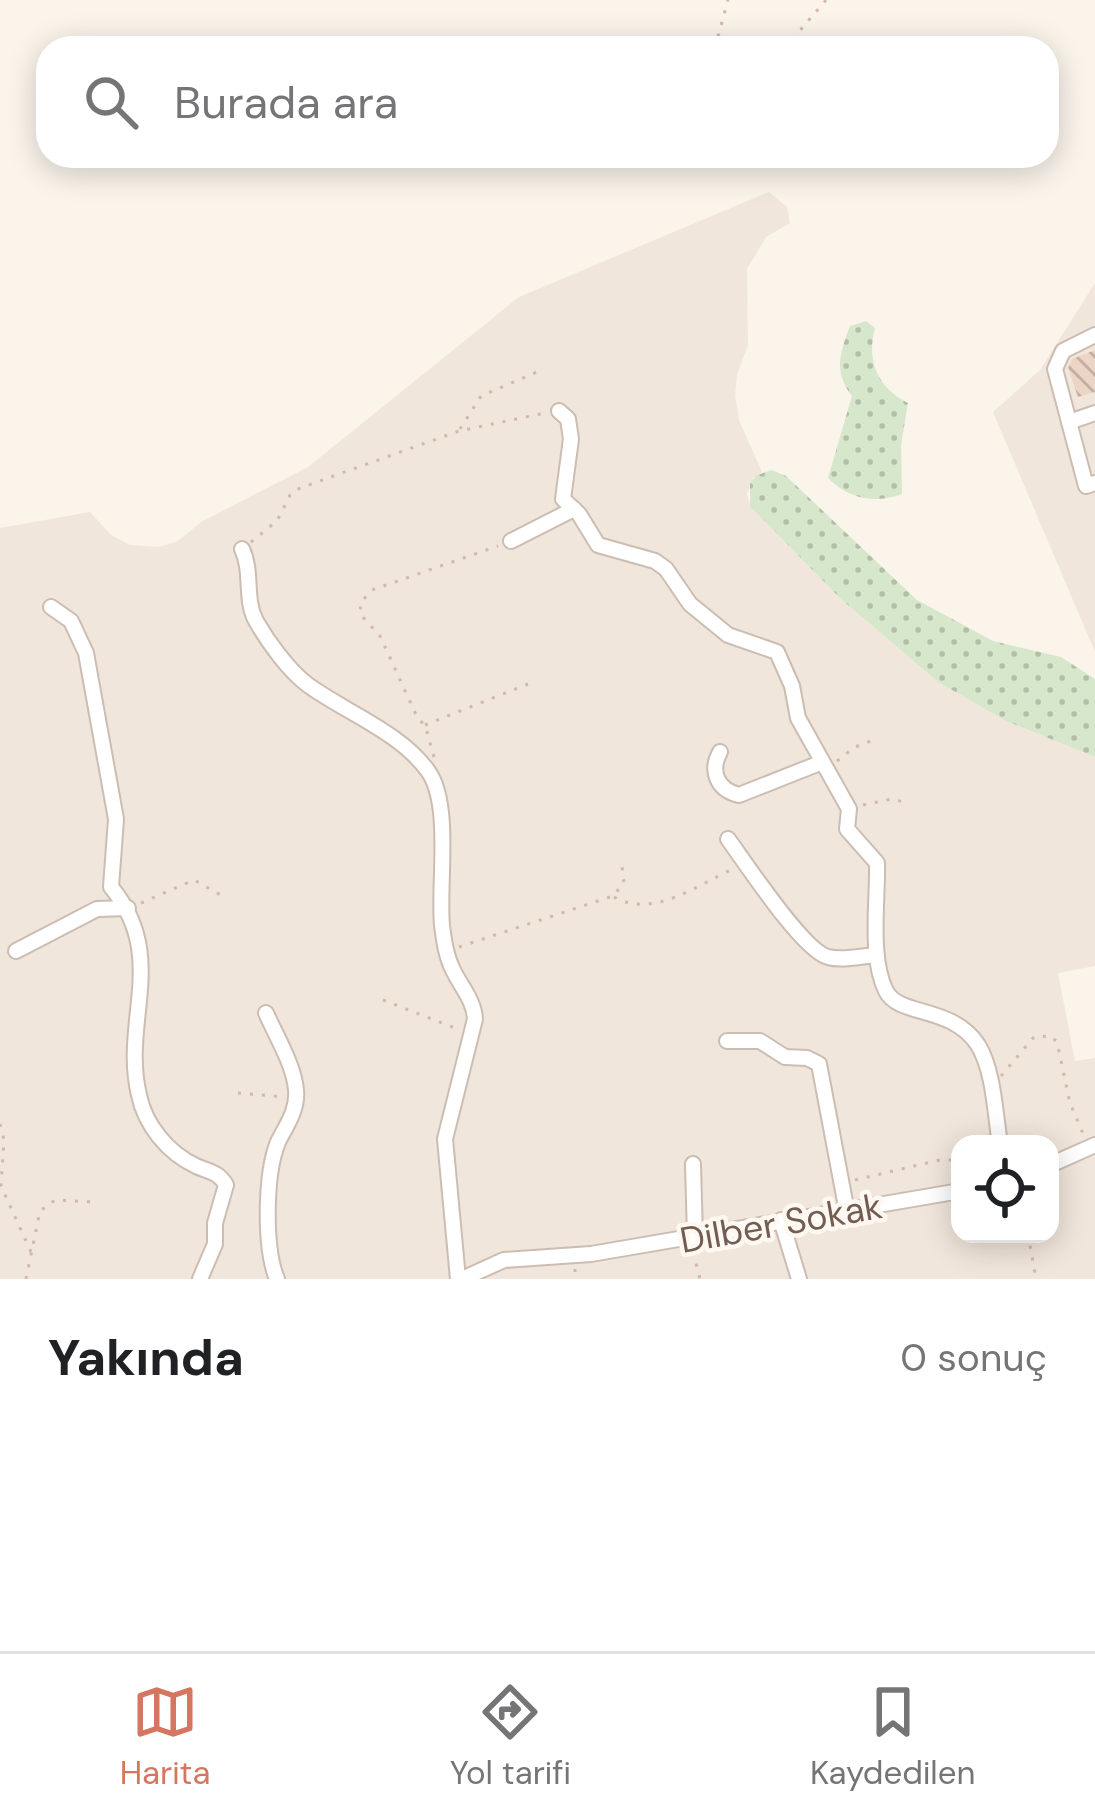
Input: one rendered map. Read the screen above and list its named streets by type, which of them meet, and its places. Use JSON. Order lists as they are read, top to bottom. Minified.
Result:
{"streets":{"street":["Dilber Sokak"]},"page":{"search":"Burada ara","heading":["Yakında","0 sonuç"],"nav":["Harita","Yol tarifi","Kaydedilen"]}}
